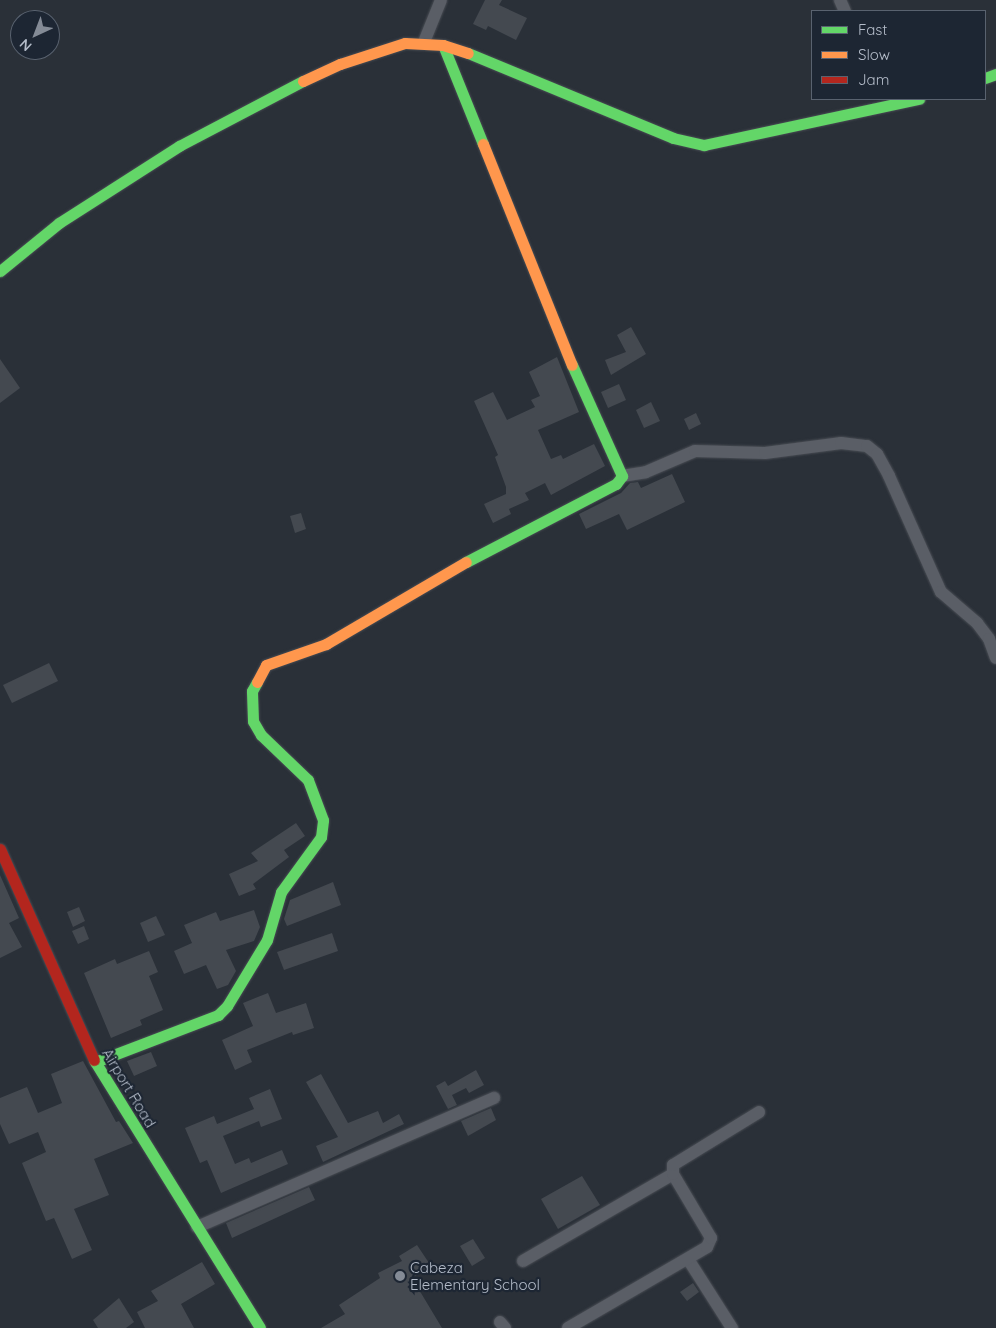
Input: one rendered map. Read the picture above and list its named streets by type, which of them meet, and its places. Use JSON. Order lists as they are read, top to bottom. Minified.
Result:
{"streets":{"street":["Airport Road"]},"places":["Cabeza Elementary School"],"legend":["Fast","Slow","Jam"],"north":"bottom left"}
